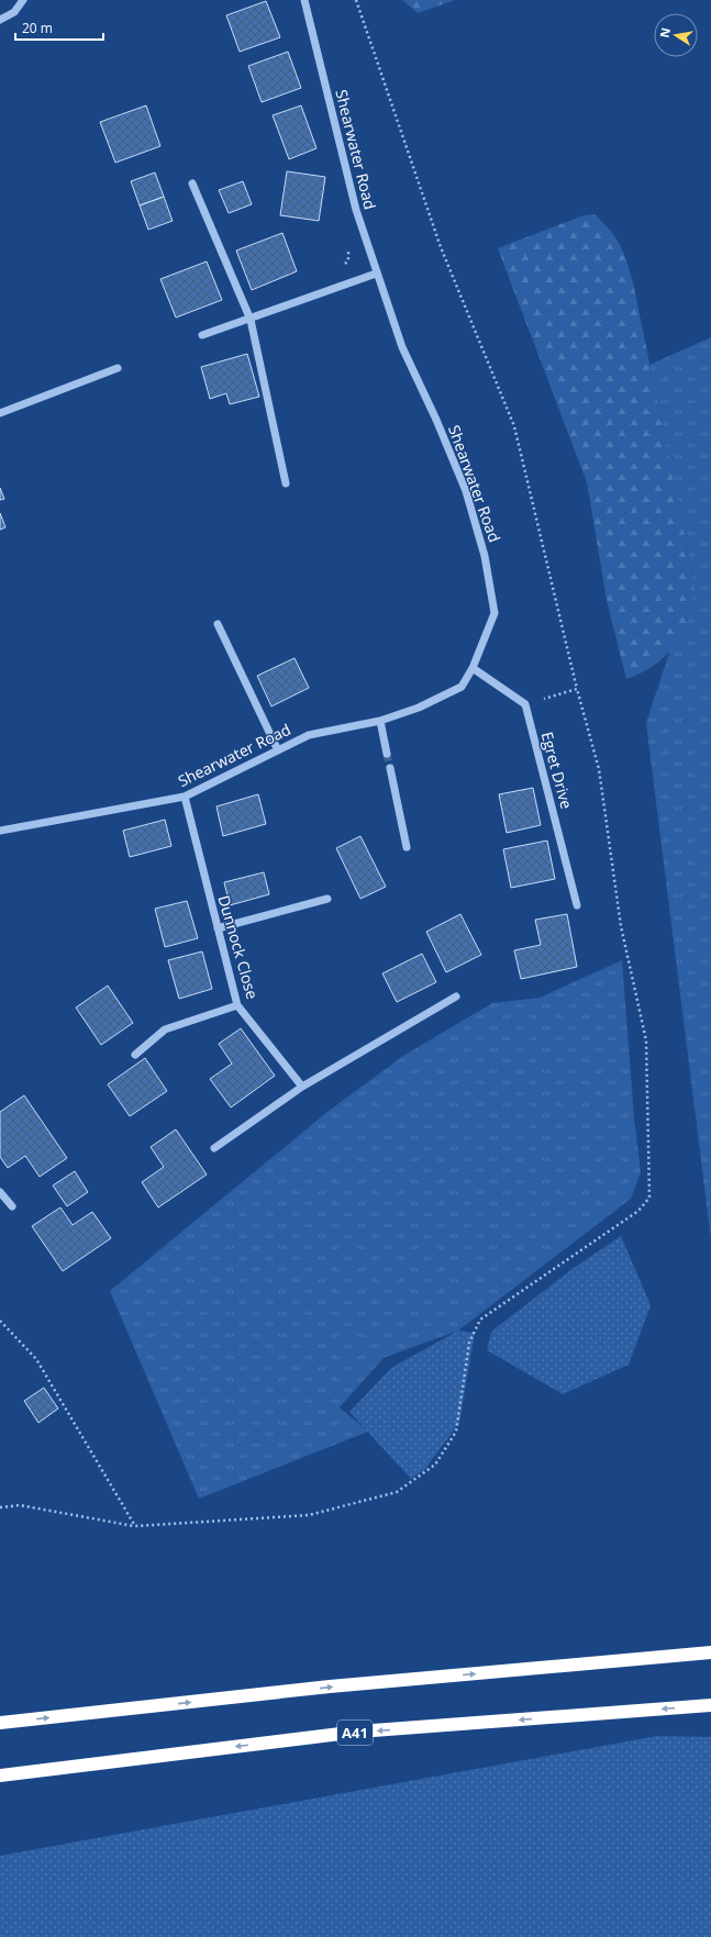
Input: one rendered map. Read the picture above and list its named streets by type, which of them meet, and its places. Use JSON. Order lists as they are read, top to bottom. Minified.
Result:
{"streets":{"highway":["A41"],"street":["Shearwater Road","Egret Drive","Dunnock Close"]},"crossings":[["Shearwater Road","Dunnock Close"]],"scale_bar":"20 m","north":"left"}
